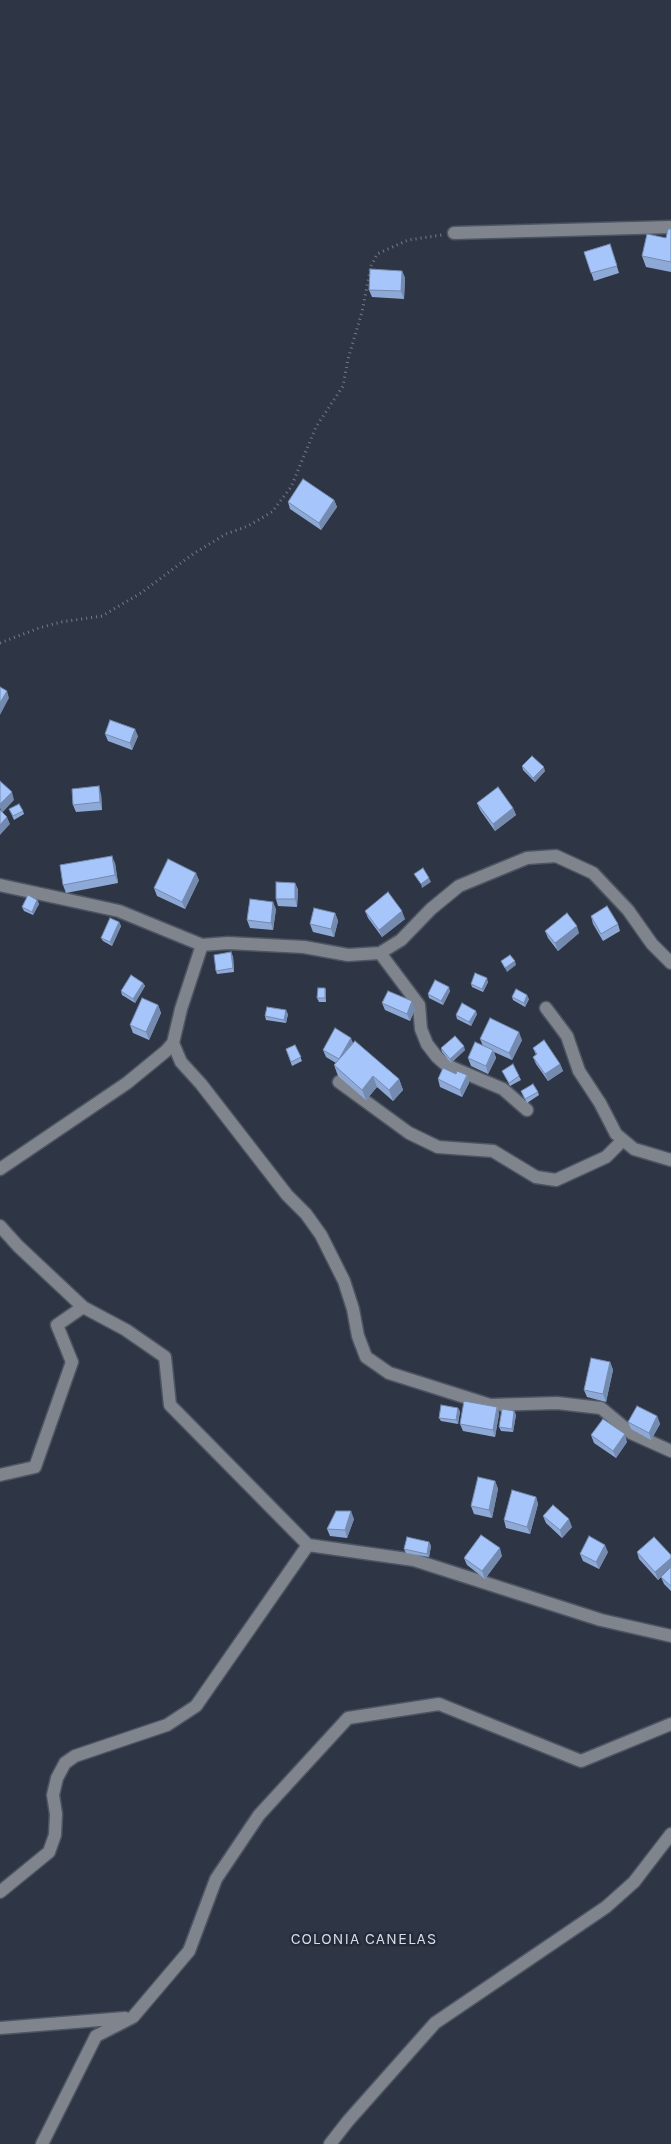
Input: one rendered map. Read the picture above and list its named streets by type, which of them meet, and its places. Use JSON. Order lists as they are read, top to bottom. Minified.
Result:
{"districts":["COLONIA CANELAS"]}
